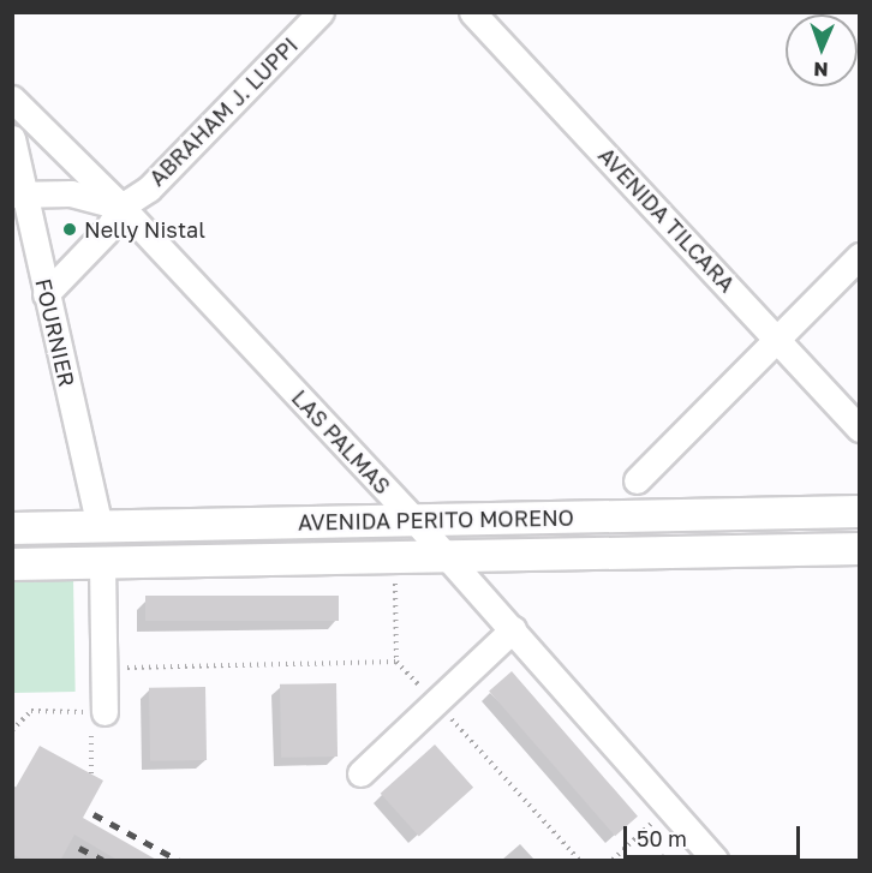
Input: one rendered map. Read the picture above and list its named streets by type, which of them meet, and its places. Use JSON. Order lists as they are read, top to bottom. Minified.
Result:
{"streets":{"main road":["AVENIDA PERITO MORENO"],"street":["ABRAHAM J. LUPPI","AVENIDA TILCARA","FOURNIER","LAS PALMAS"]},"crossings":[["ABRAHAM J. LUPPI","FOURNIER"],["ABRAHAM J. LUPPI","LAS PALMAS"],["FOURNIER","AVENIDA PERITO MORENO"],["LAS PALMAS","AVENIDA PERITO MORENO"]],"places":["Nelly Nistal"],"scale_bar":"50 m","north":"bottom"}
